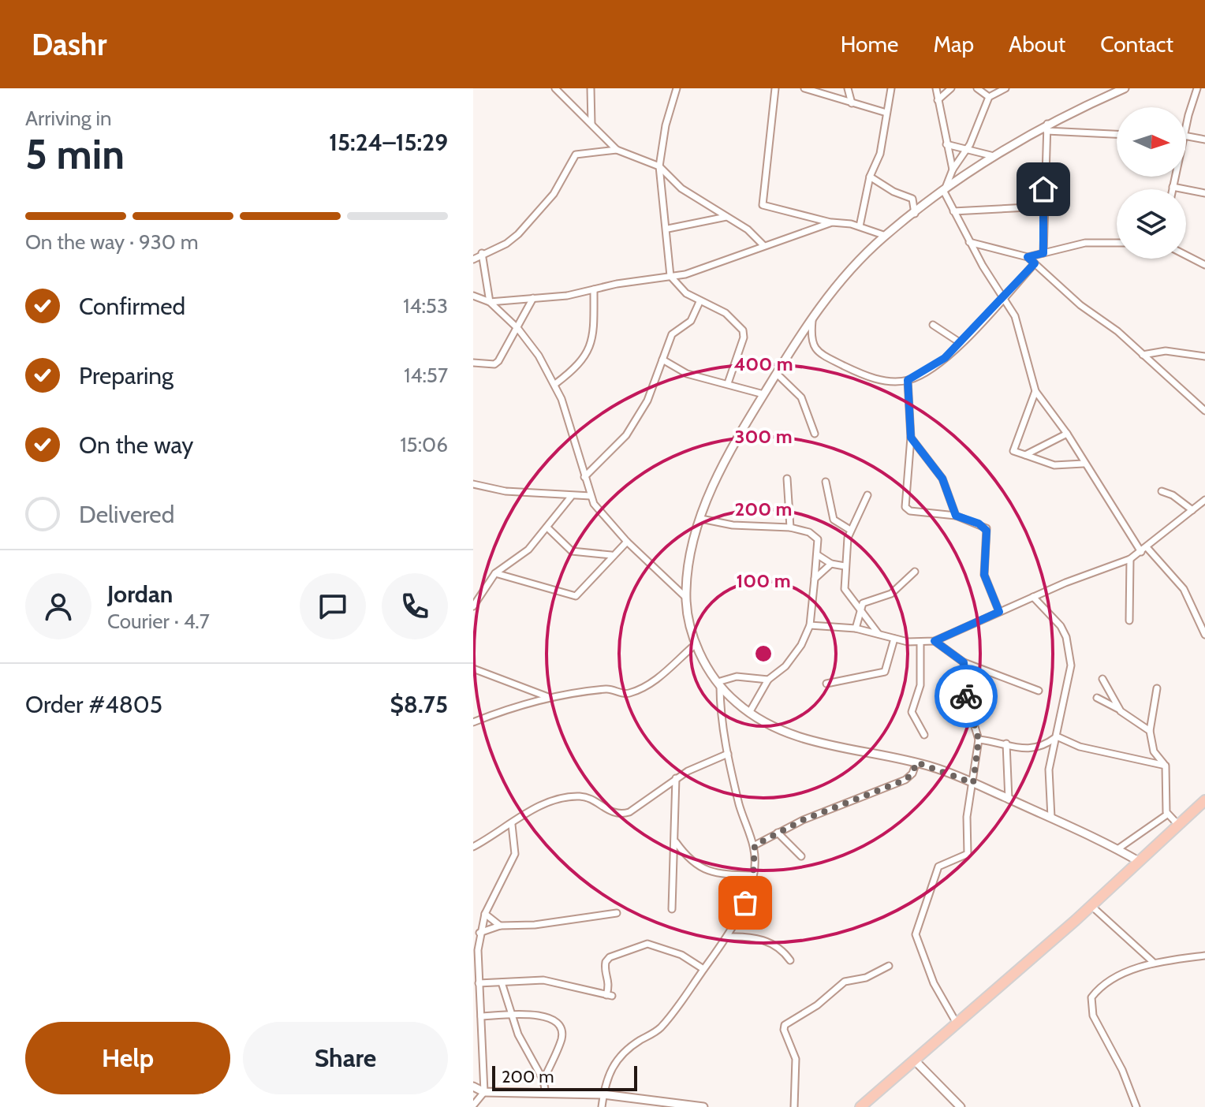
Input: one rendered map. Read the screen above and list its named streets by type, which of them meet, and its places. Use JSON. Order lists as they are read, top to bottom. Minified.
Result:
{"scale_bar":"200 m","north":"right","page":{"header":"Dashr","nav":["Home","Map","About","Contact"],"heading":["5 min","Arriving in","15:24–15:29"],"panel":["Jordan","Courier · 4.7","Order #4805","$8.75"],"bar":"On the way · 930 m","list":[["Confirmed","14:53"],["Preparing","14:57"],["On the way","15:06"],"Delivered"],"buttons":["Help","Share"],"scale":"200 m"},"rings":["400 m","300 m","200 m","100 m"]}
